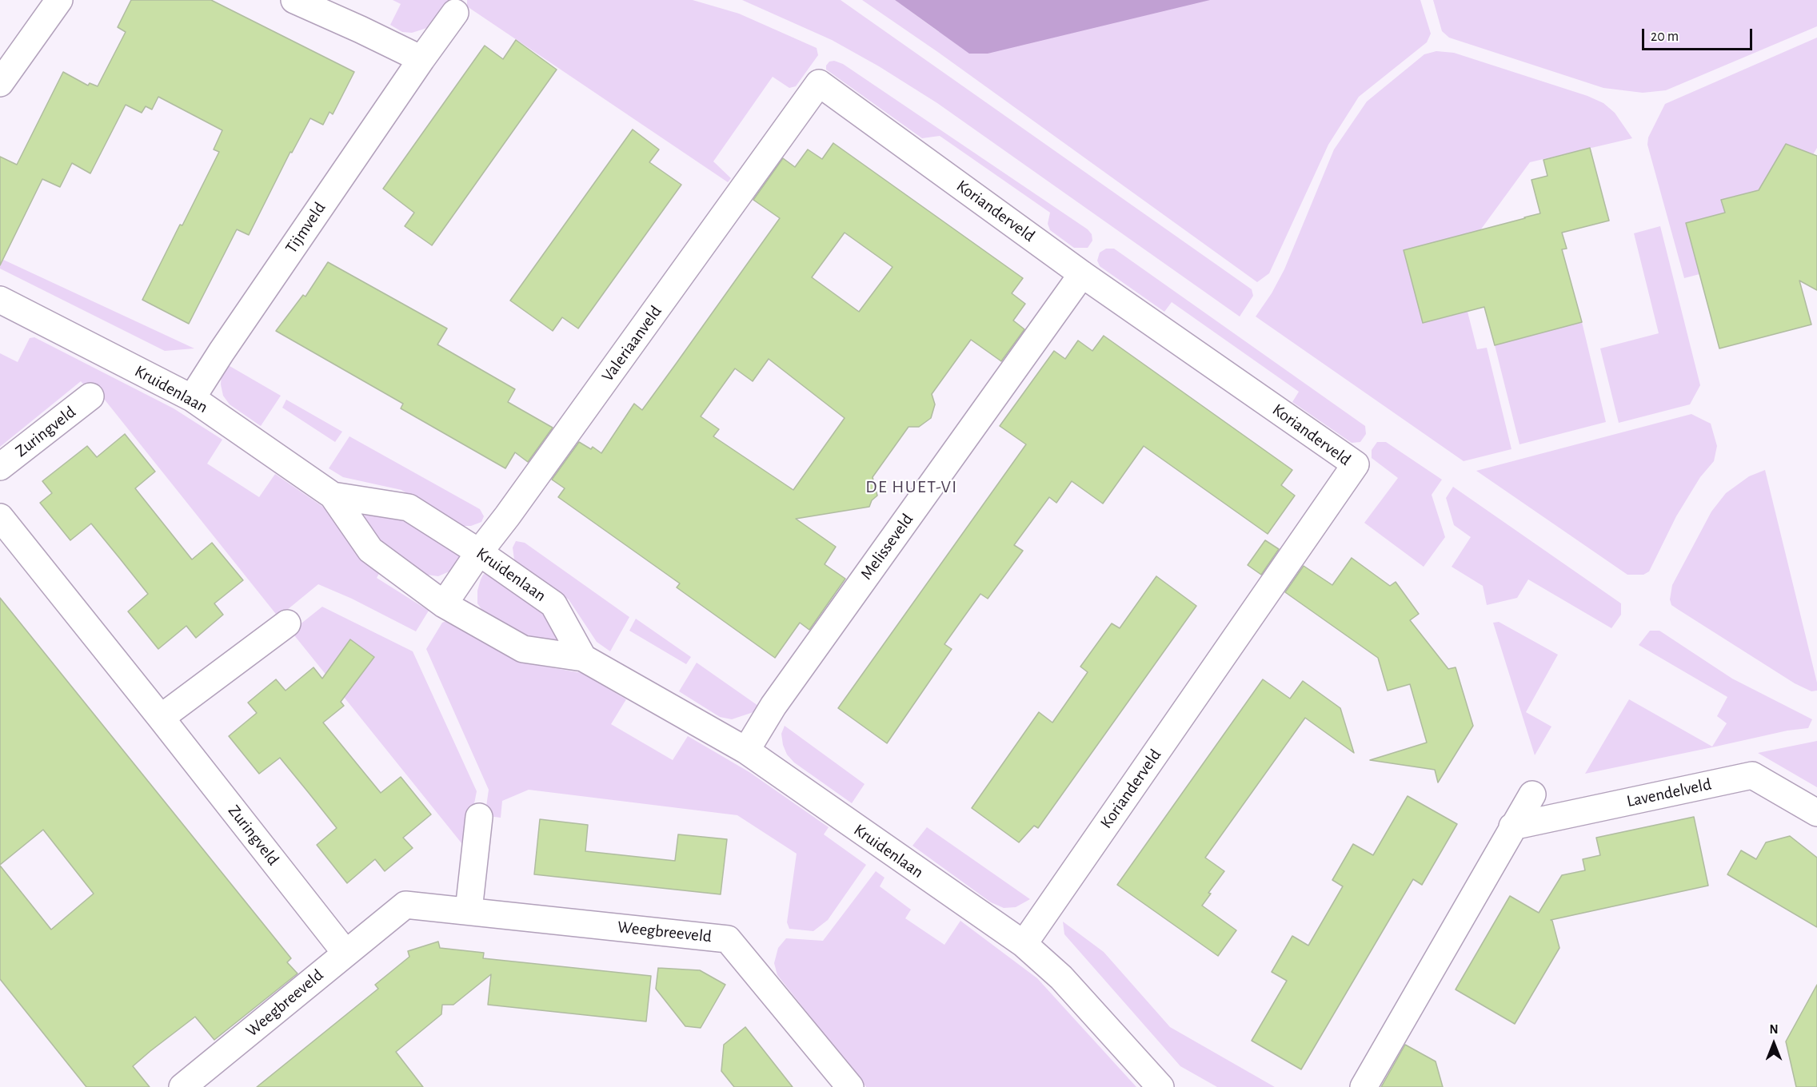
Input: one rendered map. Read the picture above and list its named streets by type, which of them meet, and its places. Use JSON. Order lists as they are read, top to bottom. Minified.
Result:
{"streets":{"street":["Korianderveld","Tijmveld","Valeriaanveld","Kruidenlaan","Zuringveld","Melisseveld","Lavendelveld","Weegbreeveld"]},"crossings":[["Korianderveld","Valeriaanveld"],["Korianderveld","Kruidenlaan"],["Korianderveld","Melisseveld"],["Tijmveld","Kruidenlaan"],["Valeriaanveld","Kruidenlaan"],["Kruidenlaan","Melisseveld"],["Zuringveld","Weegbreeveld"]],"districts":["DE HUET-VI"],"scale_bar":"20 m","north":"top"}
